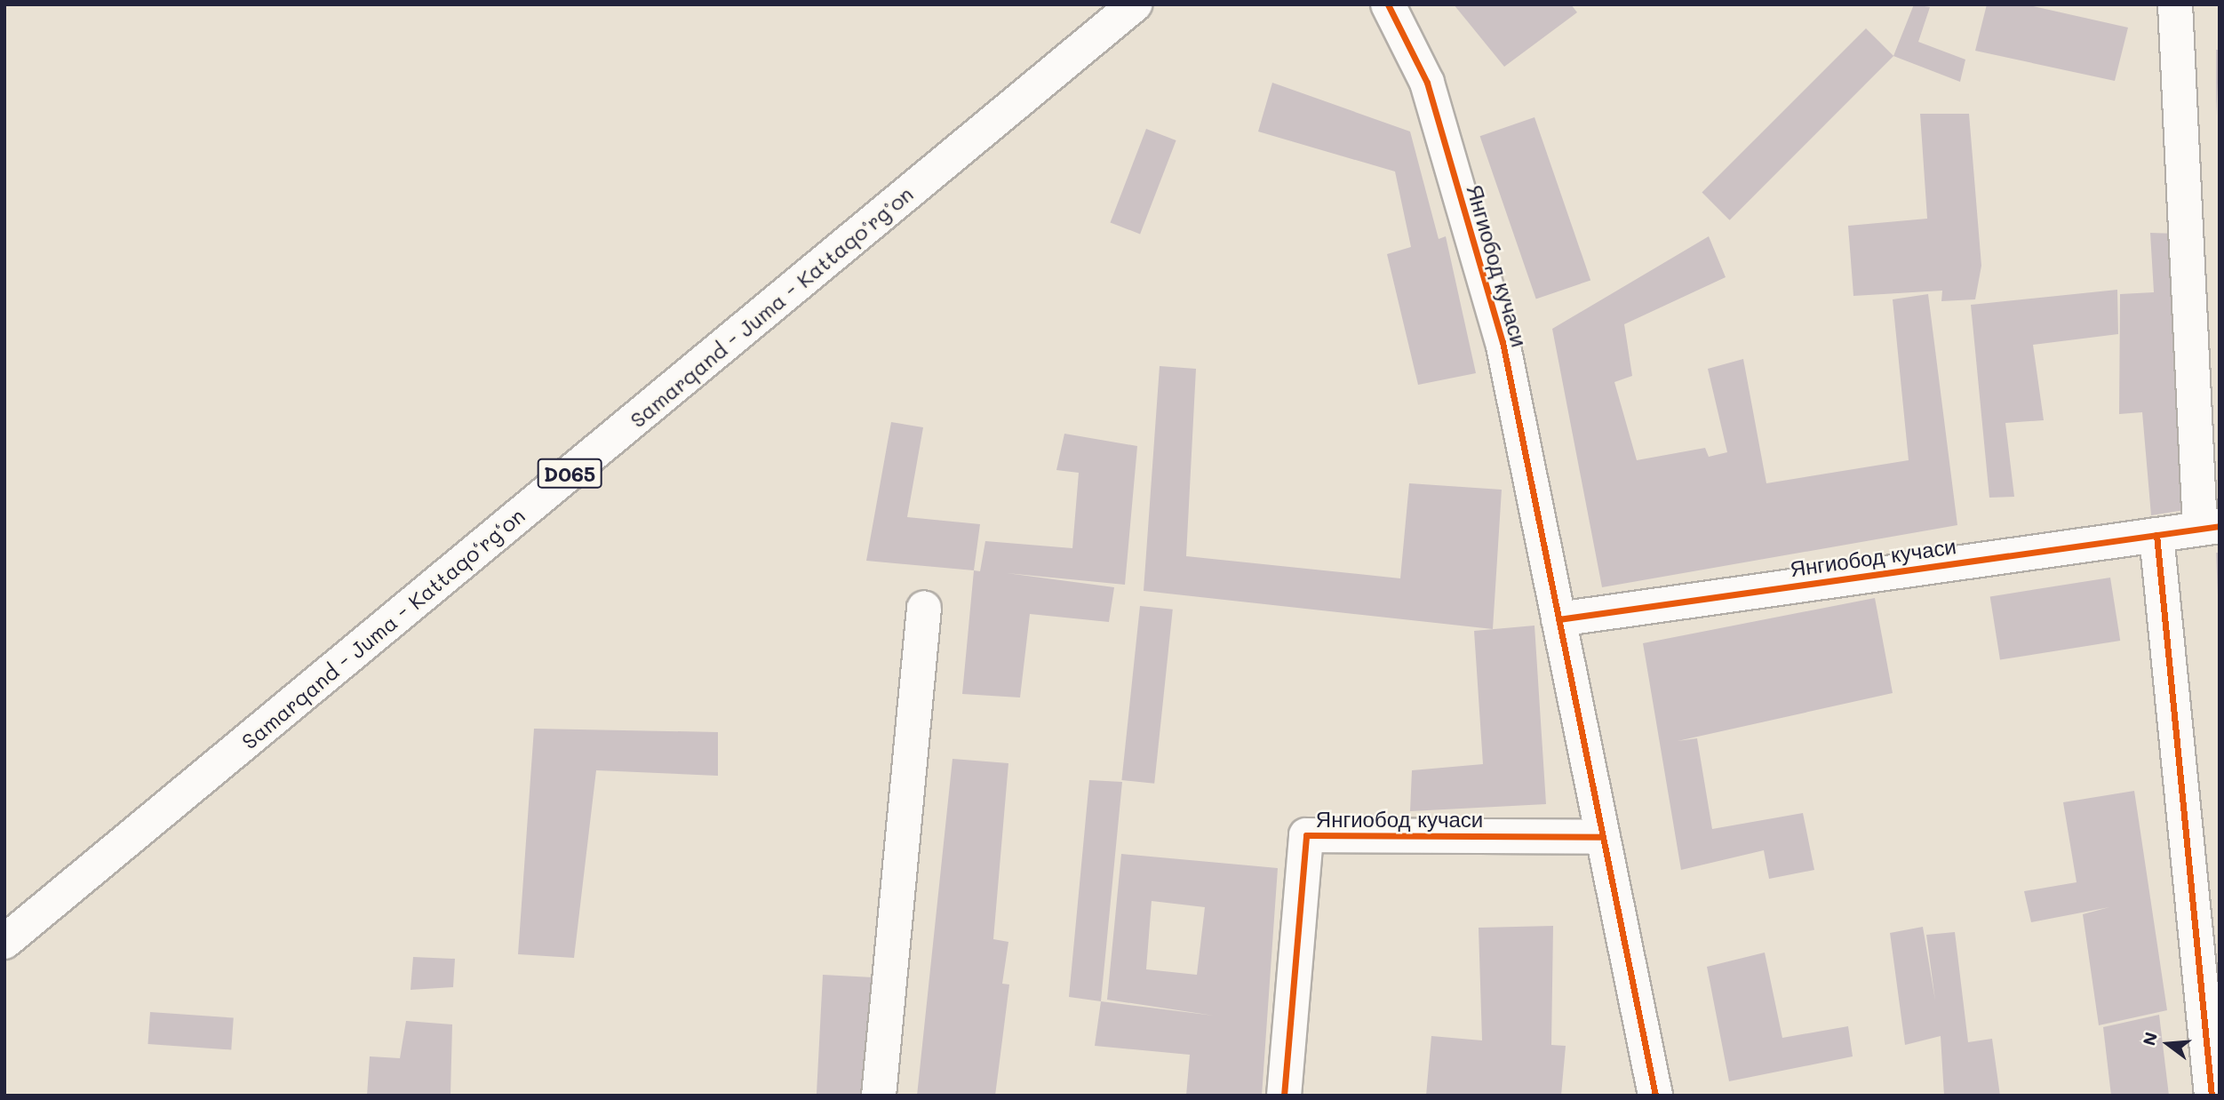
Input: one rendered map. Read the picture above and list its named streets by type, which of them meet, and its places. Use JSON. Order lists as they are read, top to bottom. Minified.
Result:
{"streets":{"street":["Янгиобод кучаси","Samarqand - Juma - Kattaqo‘rg‘on","D065"]},"north":"left"}
